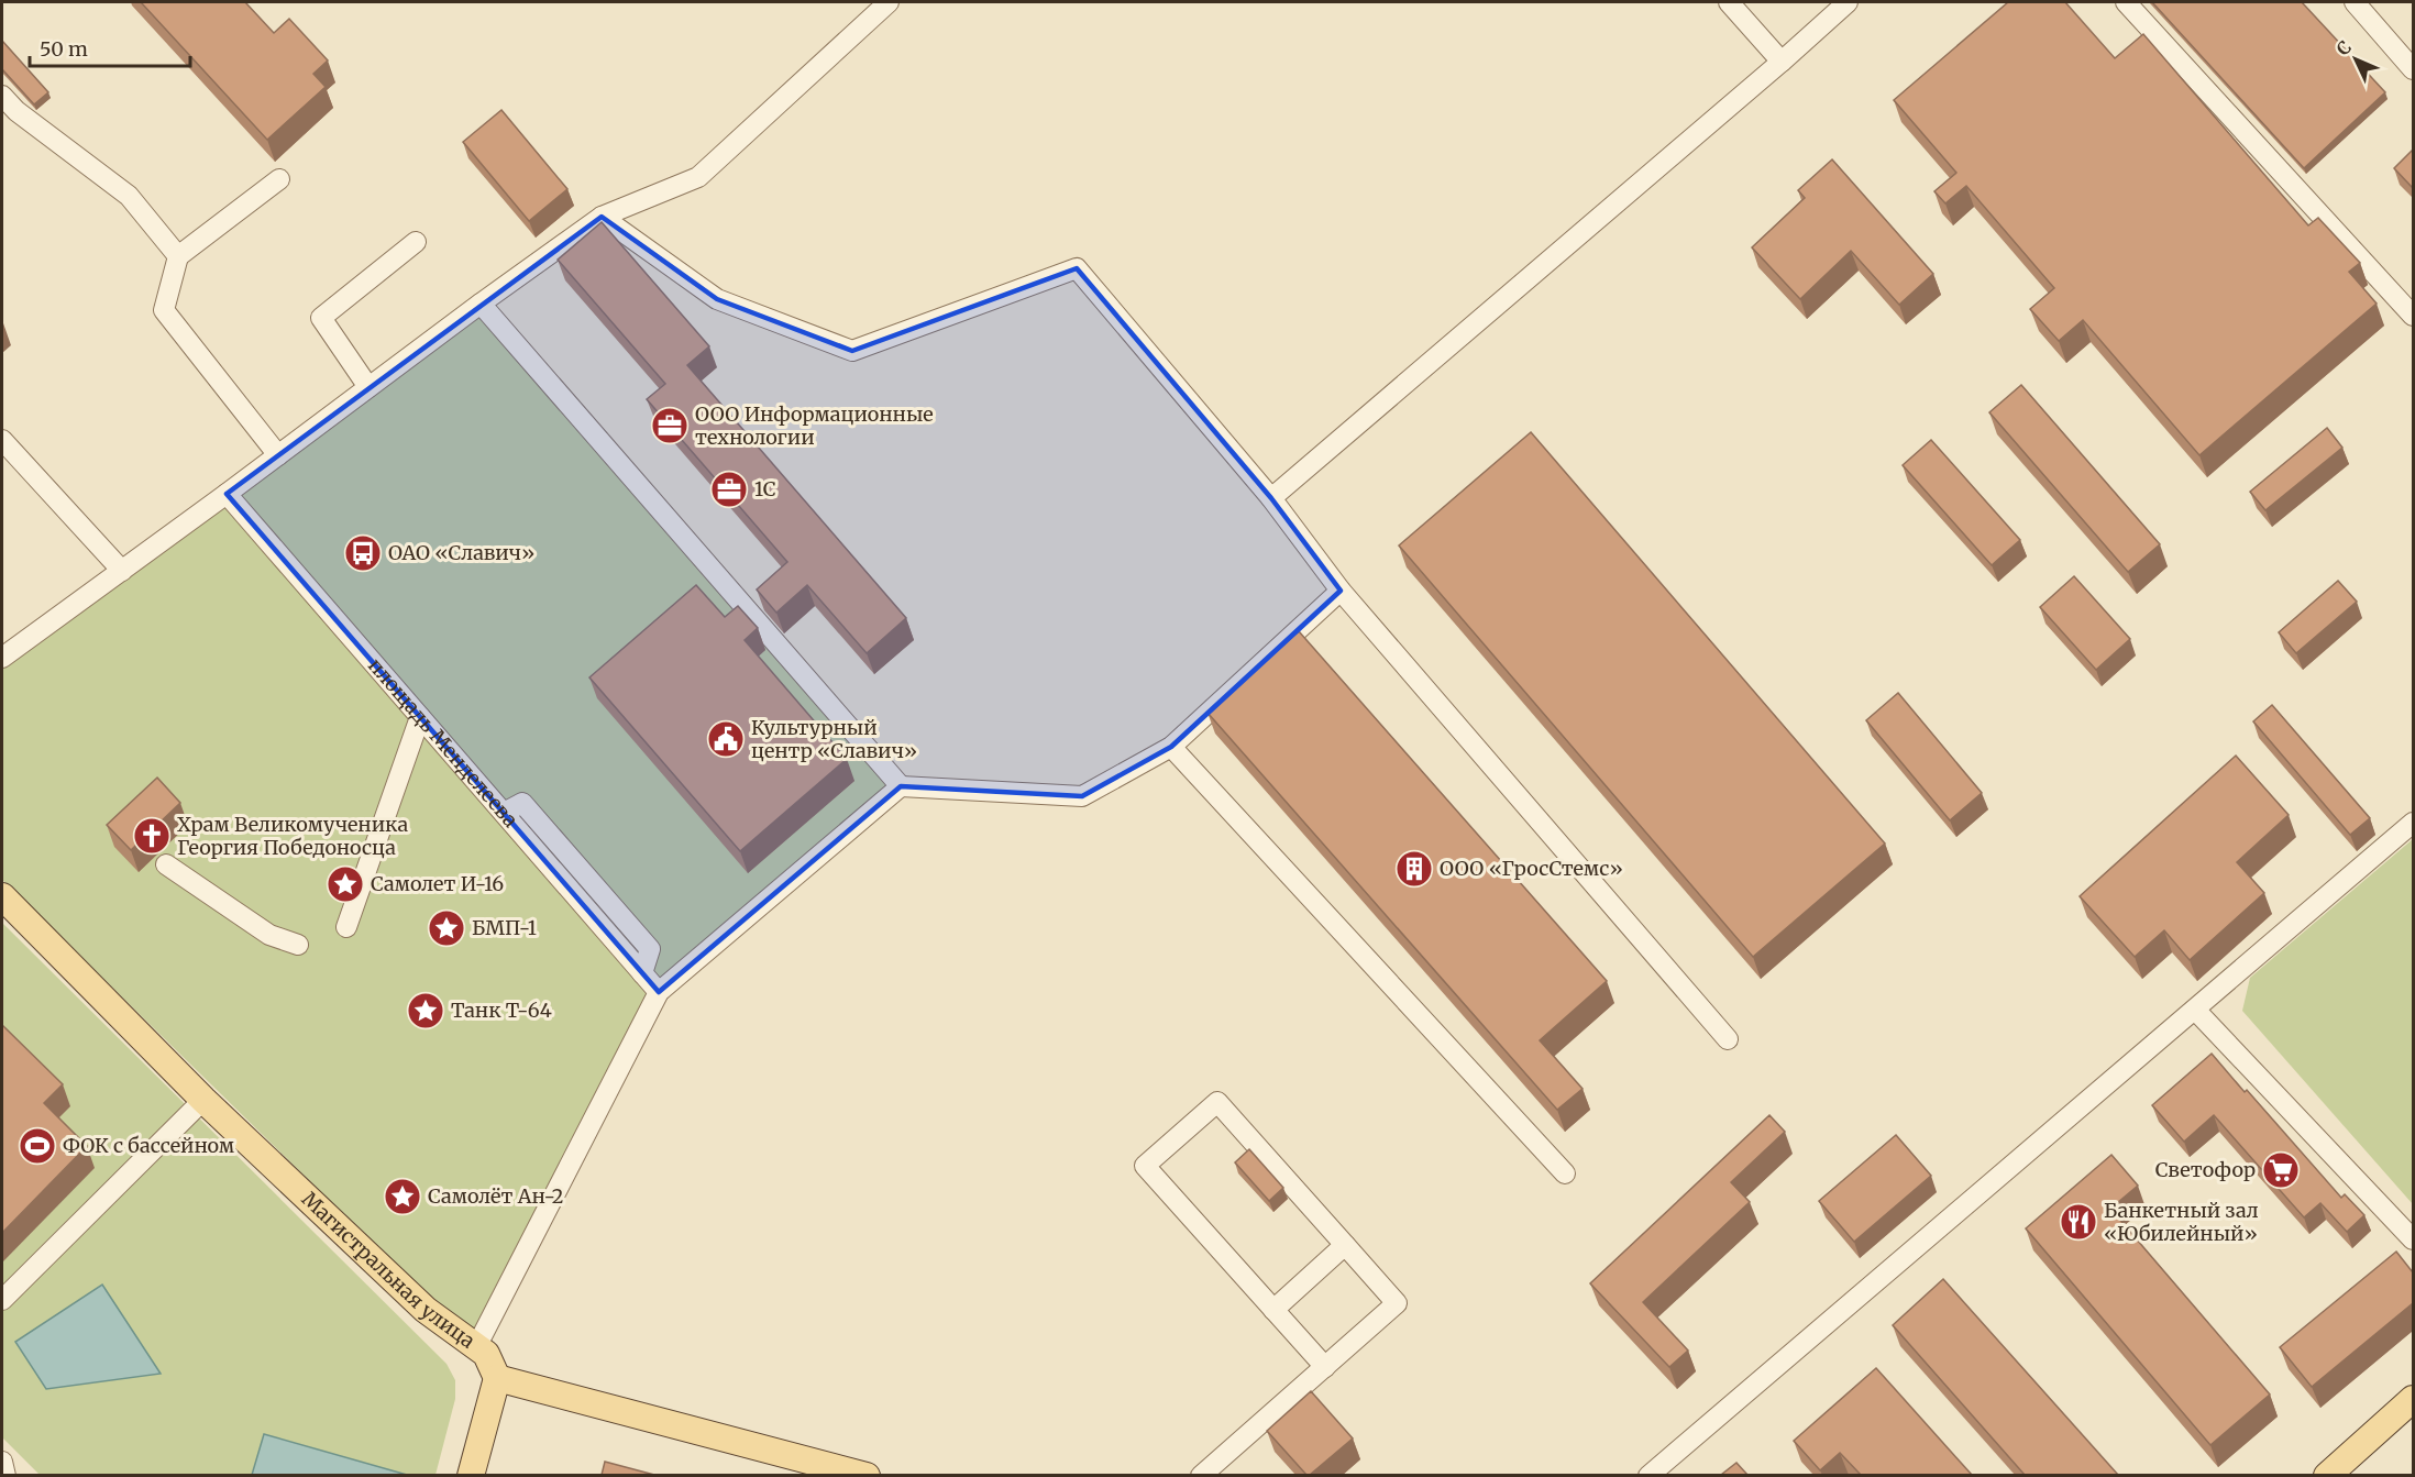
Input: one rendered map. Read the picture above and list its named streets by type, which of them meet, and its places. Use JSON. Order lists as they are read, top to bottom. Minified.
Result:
{"streets":{"main road":["Магистральная улица"],"street":["площадь Менделеева"]},"places":{"office":["ООО Информационные технологии","1С"],"bus stop":["ОАО «Славич»"],"public building":["Культурный центр «Славич»"],"church":["Храм Великомученика Георгия Победоносца"],"building":["ООО «ГросСтемс»"],"place":["Самолет И-16","БМП-1","Танк Т-64","Самолёт Ан-2"],"sports":["ФОК с бассейном"],"supermarket":["Светофор"],"restaurant":["Банкетный зал «Юбилейный»"]},"scale_bar":"50 m","north":"top left"}
